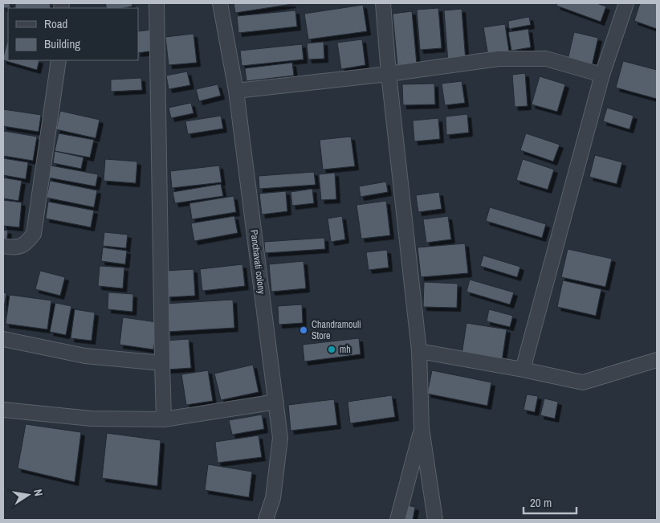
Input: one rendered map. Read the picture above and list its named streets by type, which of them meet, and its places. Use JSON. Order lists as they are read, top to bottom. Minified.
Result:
{"streets":{"street":["Panchavati colony"]},"places":["Chandramouli Store","mh"],"legend":["Road","Building"],"scale_bar":"20 m","north":"right"}
